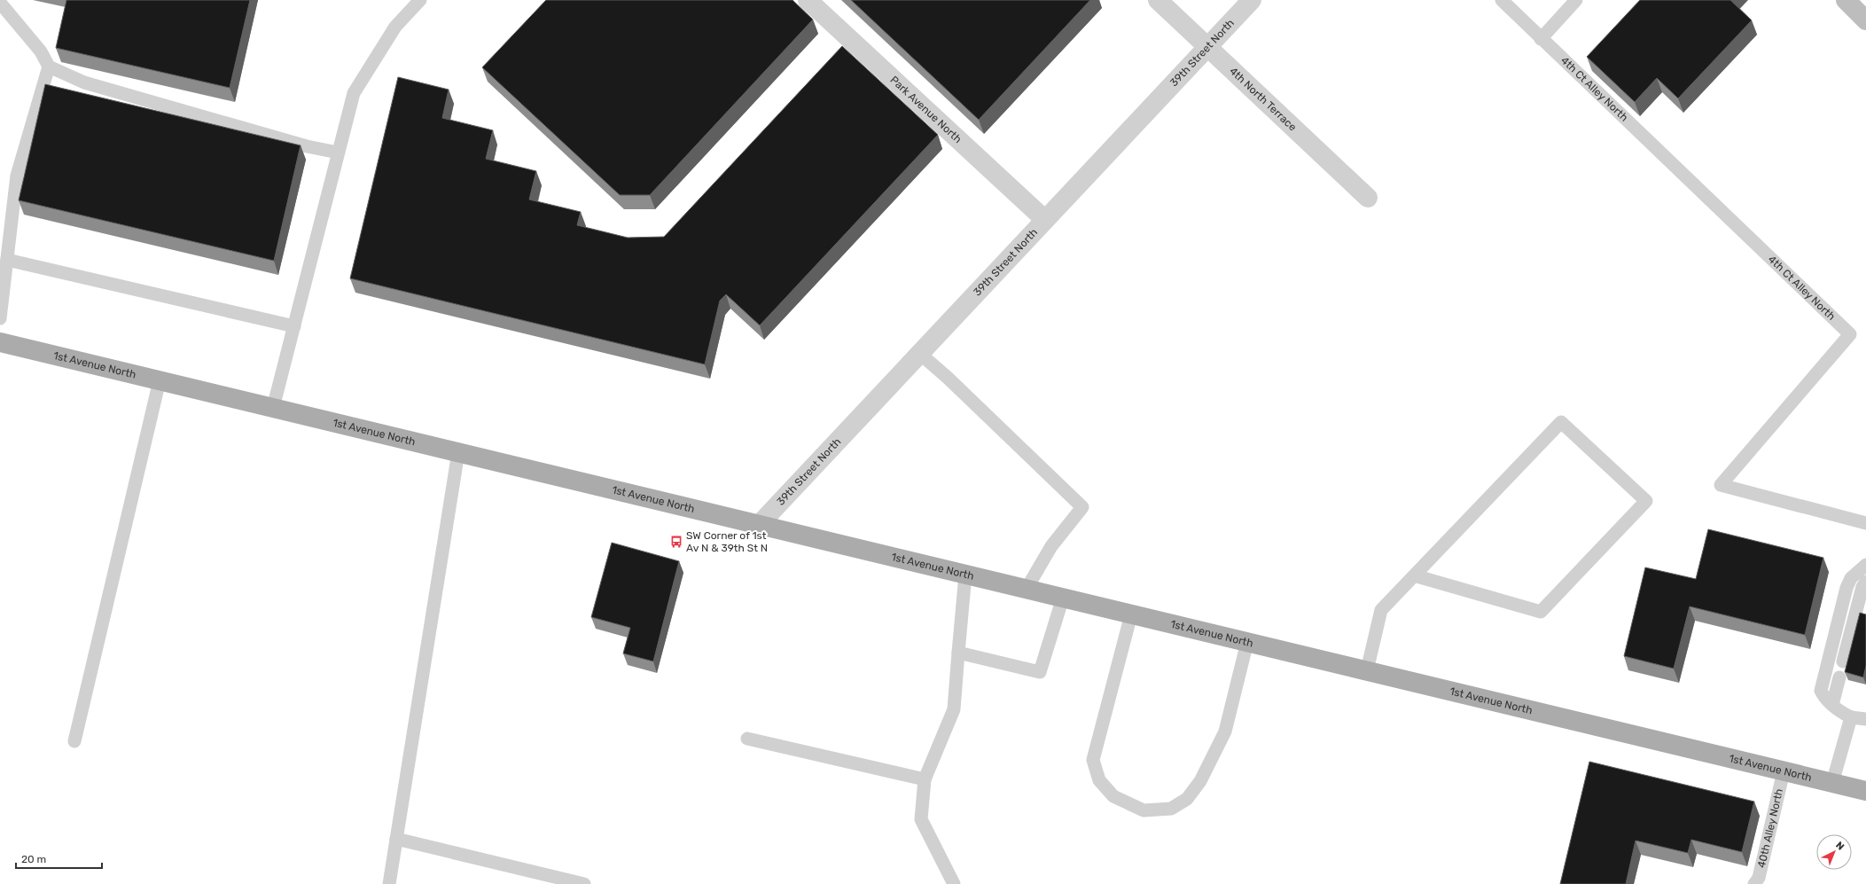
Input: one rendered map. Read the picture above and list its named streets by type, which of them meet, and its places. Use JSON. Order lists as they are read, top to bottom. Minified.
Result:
{"streets":{"main road":["1st Avenue North"],"street":["39th Street North","4th North Terrace","Park Avenue North"],"lane":["4th Ct Alley North","40th Alley North"]},"crossings":[["39th Street North","4th North Terrace"],["39th Street North","Park Avenue North"],["39th Street North","1st Avenue North"],["1st Avenue North","40th Alley North"]],"places":{"bus stop":["SW Corner of 1st Av N & 39th St N"]},"scale_bar":"20 m","north":"top right"}
